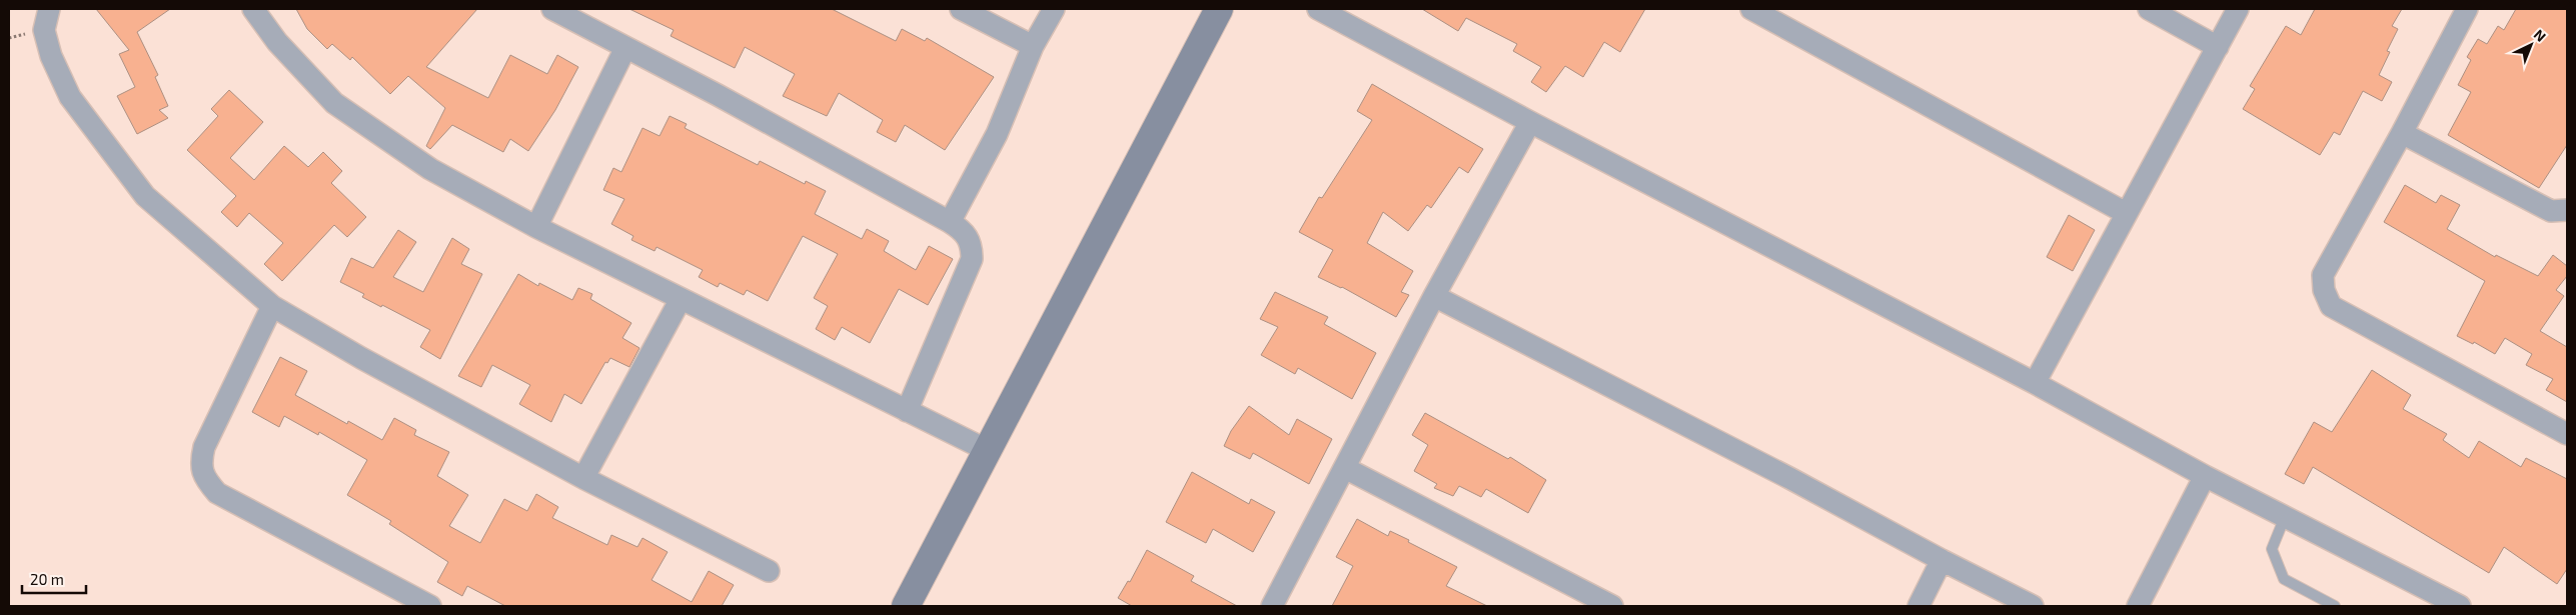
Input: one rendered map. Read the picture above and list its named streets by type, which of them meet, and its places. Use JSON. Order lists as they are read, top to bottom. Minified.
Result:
{"scale_bar":"20 m","north":"top right"}
